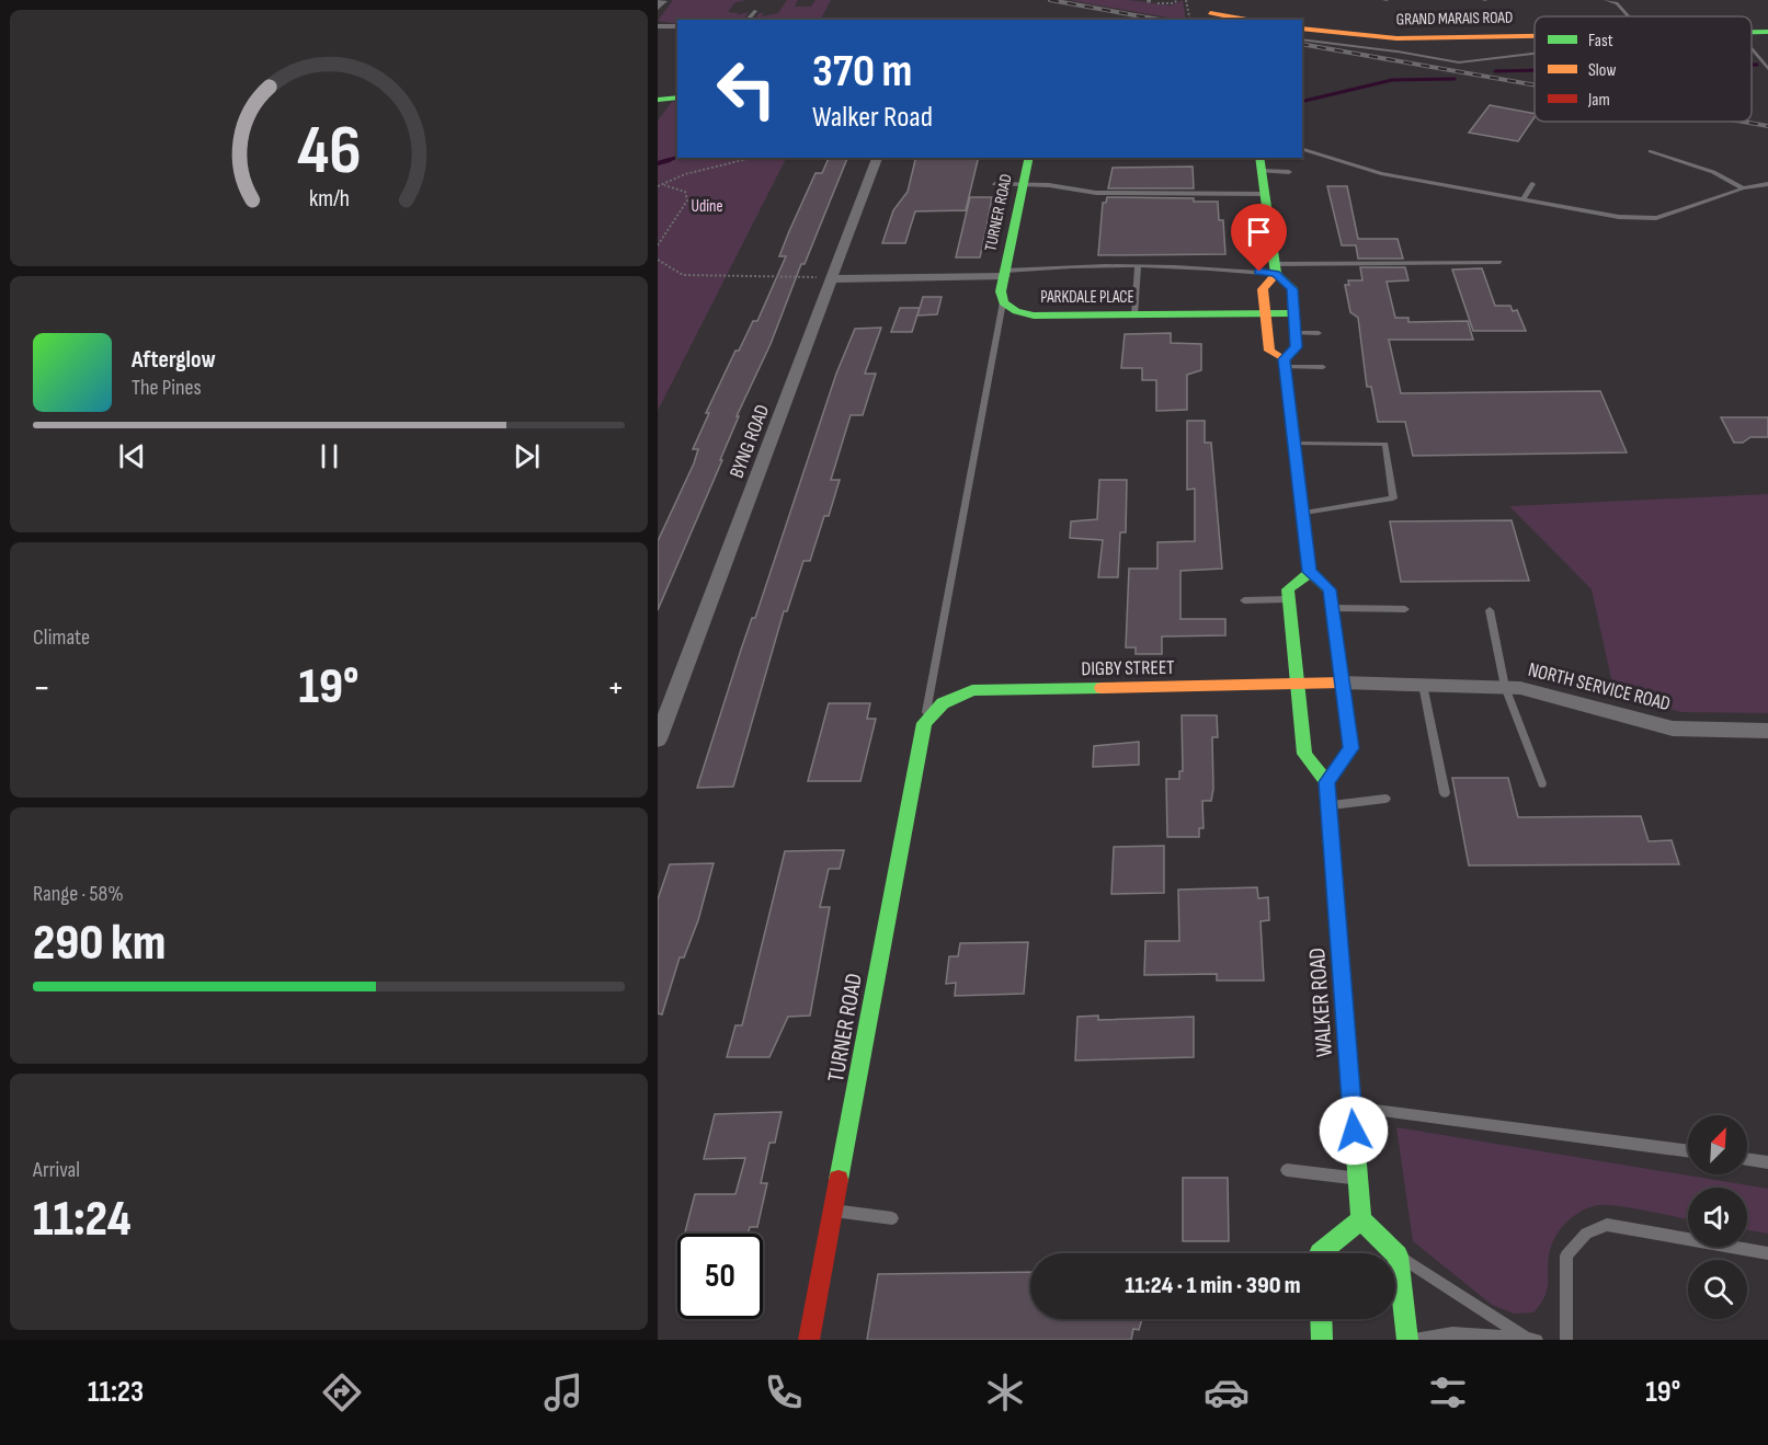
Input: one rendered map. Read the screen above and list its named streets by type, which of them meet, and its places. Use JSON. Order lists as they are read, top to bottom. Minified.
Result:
{"streets":{"street":["GRAND MARAIS ROAD","TURNER ROAD","PARKDALE PLACE","BYNG ROAD","DIGBY STREET","NORTH SERVICE ROAD","WALKER ROAD"]},"crossings":[["TURNER ROAD","DIGBY STREET"],["DIGBY STREET","NORTH SERVICE ROAD"]],"parks":["Udine"],"legend":["Fast","Slow","Jam"],"north":"top right","page":{"turn":["370 m","Walker Road"],"song":["Afterglow","The Pines"],"tile":["Climate",["Range · 58%","290 km"],["Arrival","11:24"]],"heat":["−","19°","+"],"limit":"50","trip":"11:24 · 1 min · 390 m","tabs":["11:23","19°"],"gauge":["46","km/h"]}}
